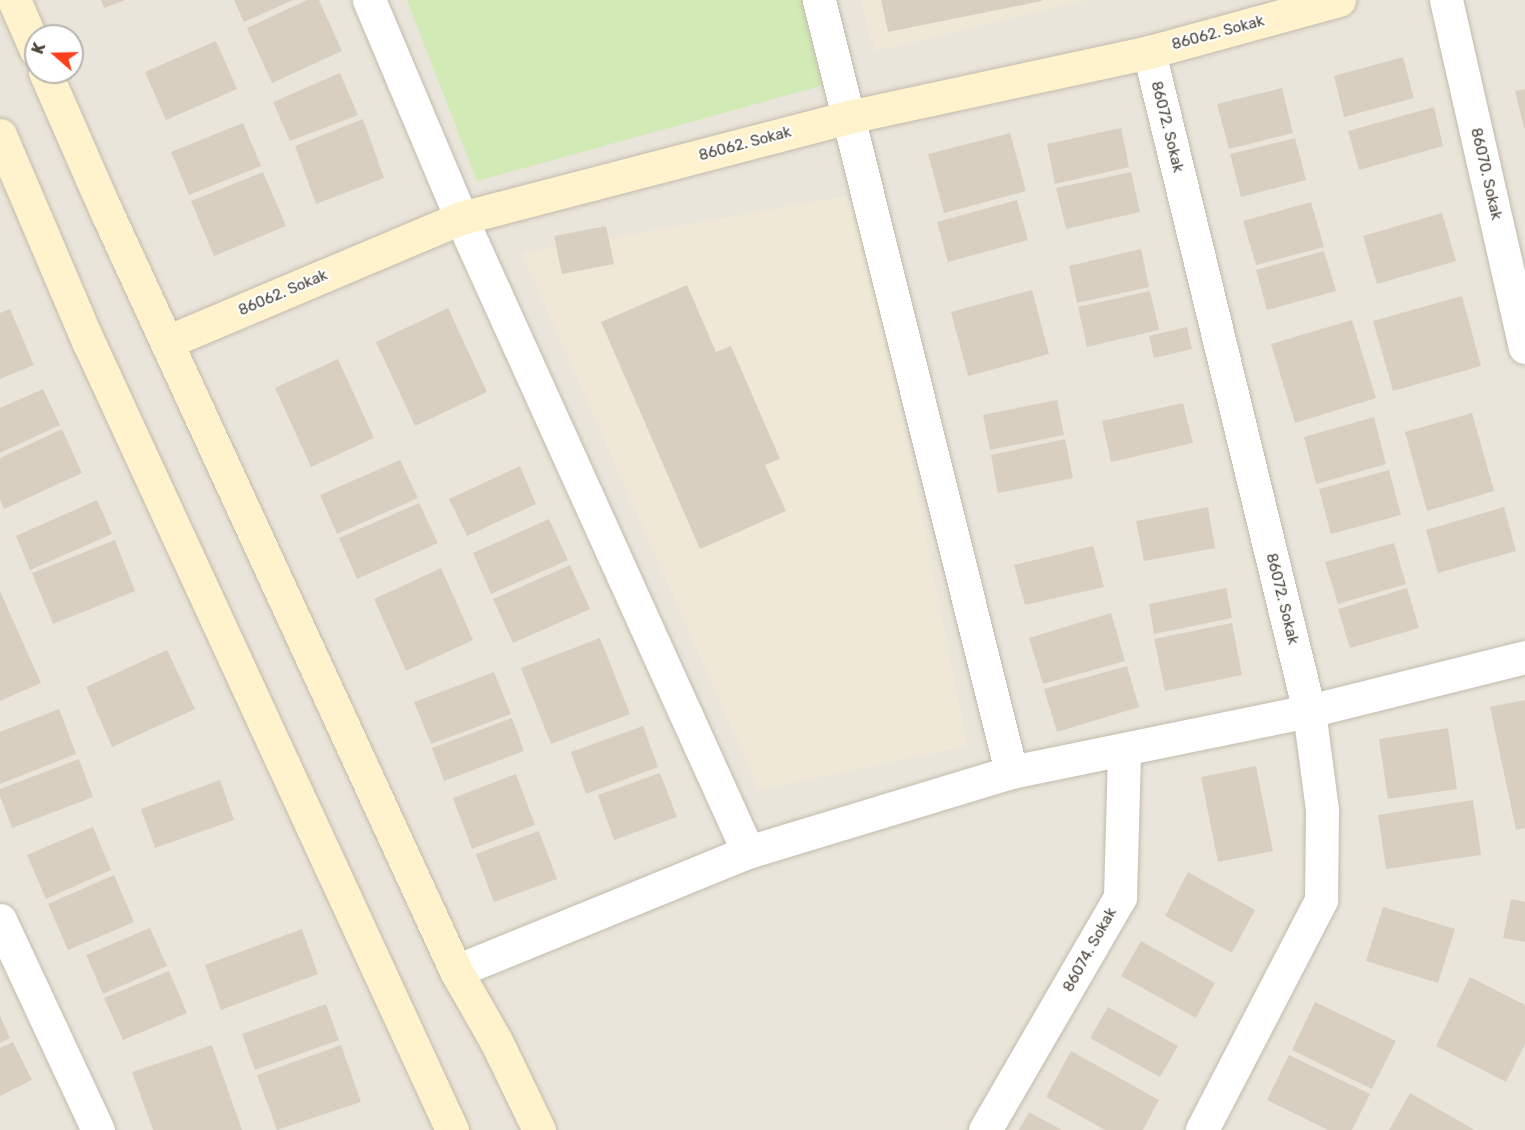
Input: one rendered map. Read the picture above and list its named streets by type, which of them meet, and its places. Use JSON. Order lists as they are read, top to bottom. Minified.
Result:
{"streets":{"main road":["86062. Sokak"],"street":["86072. Sokak","86070. Sokak","86074. Sokak"]},"crossings":[["86062. Sokak","86072. Sokak"]],"north":"left"}
